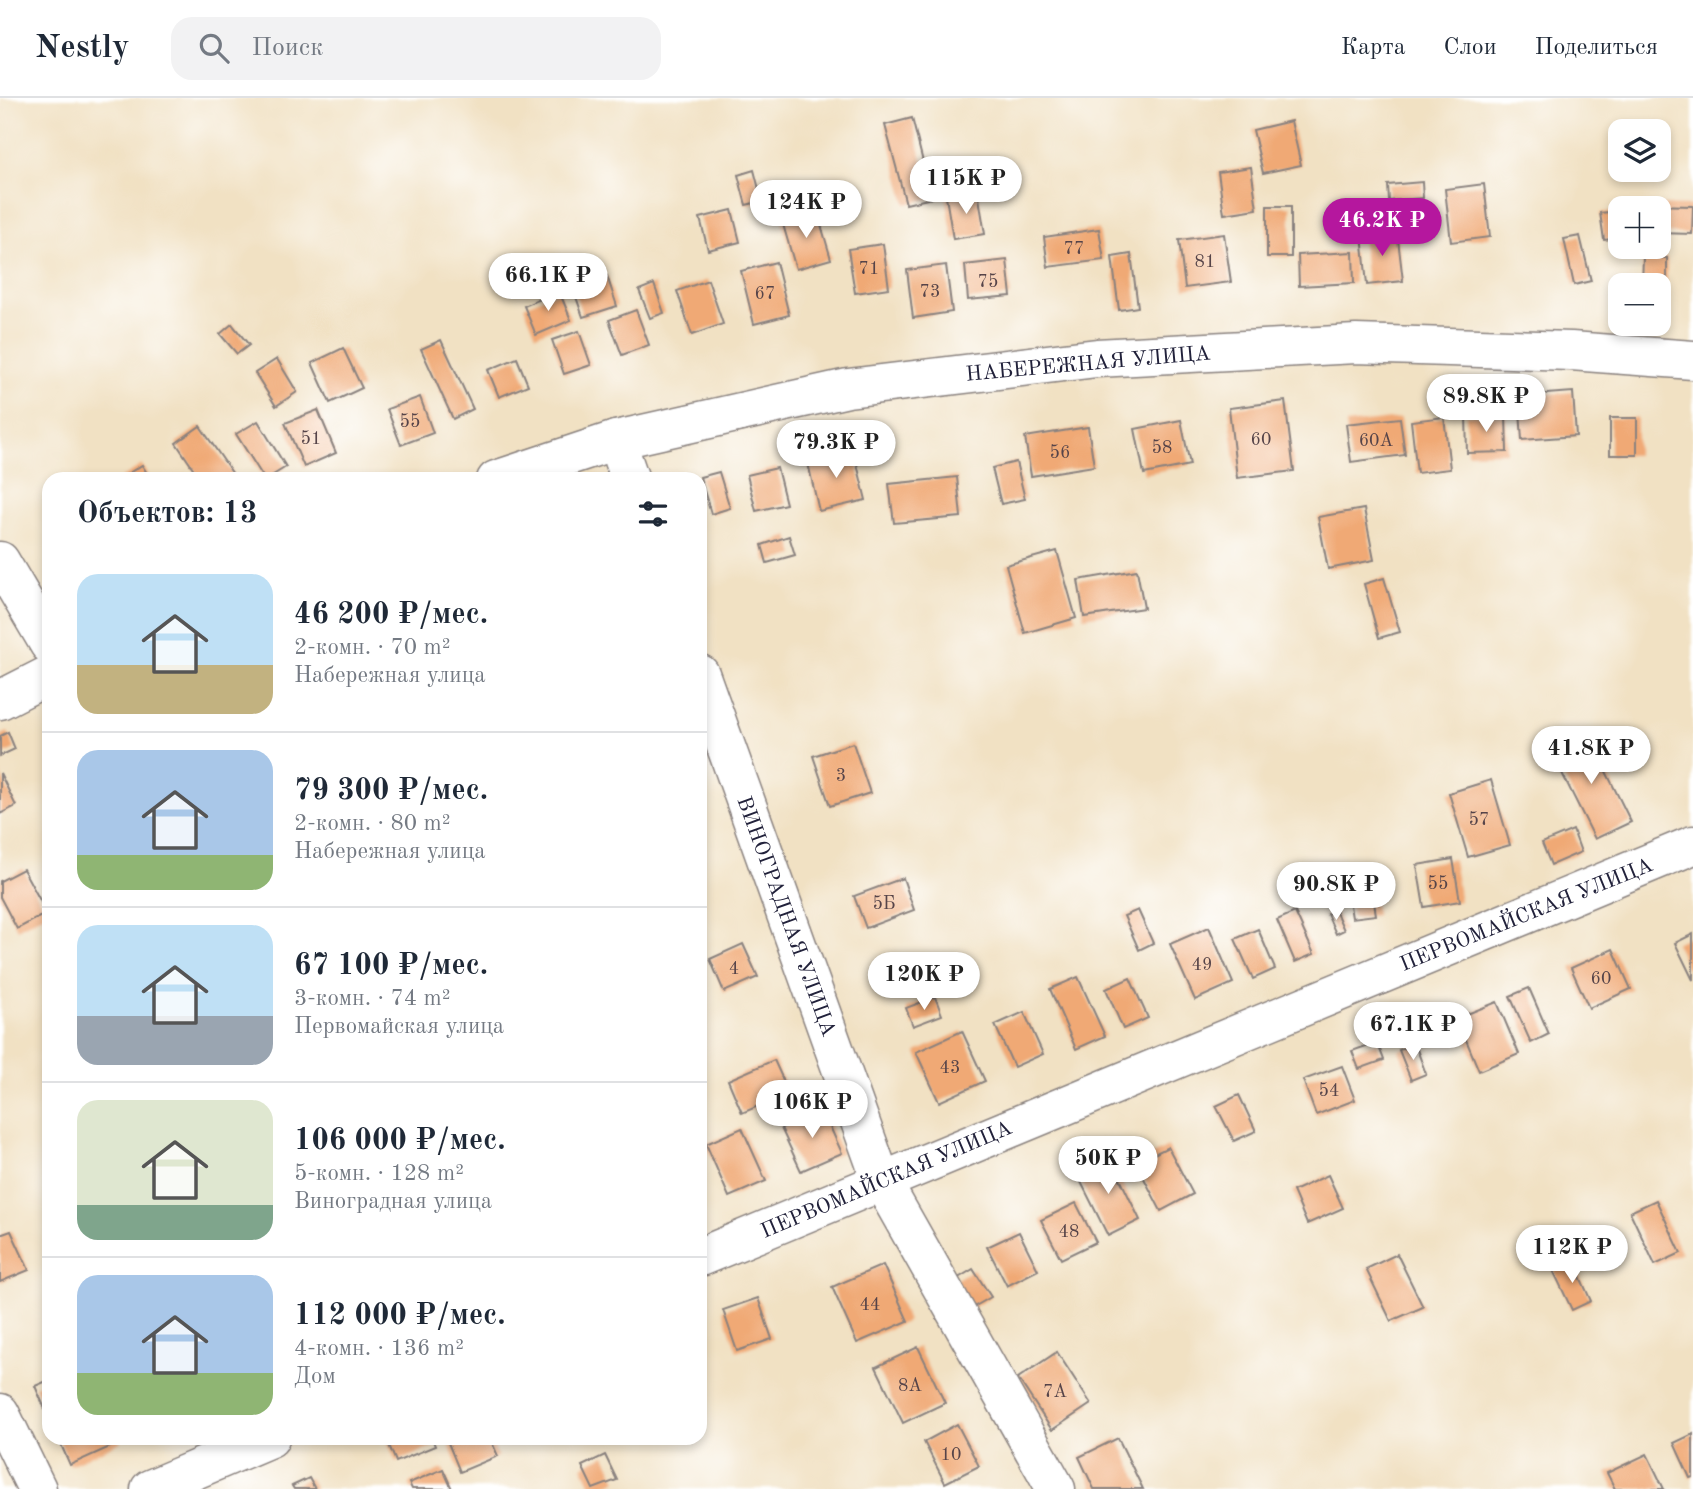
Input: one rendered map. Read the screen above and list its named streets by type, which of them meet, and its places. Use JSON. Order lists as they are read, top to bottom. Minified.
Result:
{"streets":{"street":["НАБЕРЕЖНАЯ УЛИЦА","ПЕРВОМАЙСКАЯ УЛИЦА","ВИНОГРАДНАЯ УЛИЦА"]},"crossings":[["ПЕРВОМАЙСКАЯ УЛИЦА","ВИНОГРАДНАЯ УЛИЦА"]],"house_numbers":["77","81","71","75","73","67","55","51","60","60А","58","56","3","57","55","5Б","49","4","60","43","54","48","44","8А","7А","10"],"page":{"header":"Nestly","search":"Поиск","nav":["Карта","Слои","Поделиться"],"map_buttons":["+","−"],"price":["115K ₽","124K ₽","46.2K ₽","66.1K ₽","89.8K ₽","79.3K ₽","41.8K ₽","90.8K ₽","120K ₽","67.1K ₽","106K ₽","50K ₽","112K ₽"],"heading":"Объектов: 13","list":[{"name":"46 200 ₽/мес.","note":"2-комн. · 70 m² · Набережная улица"},{"name":"79 300 ₽/мес.","note":"2-комн. · 80 m² · Набережная улица"},{"name":"67 100 ₽/мес.","note":"3-комн. · 74 m² · Первомайская улица"},{"name":"106 000 ₽/мес.","note":"5-комн. · 128 m² · Виноградная улица"},{"name":"112 000 ₽/мес.","note":"4-комн. · 136 m² · Дом"}]}}
